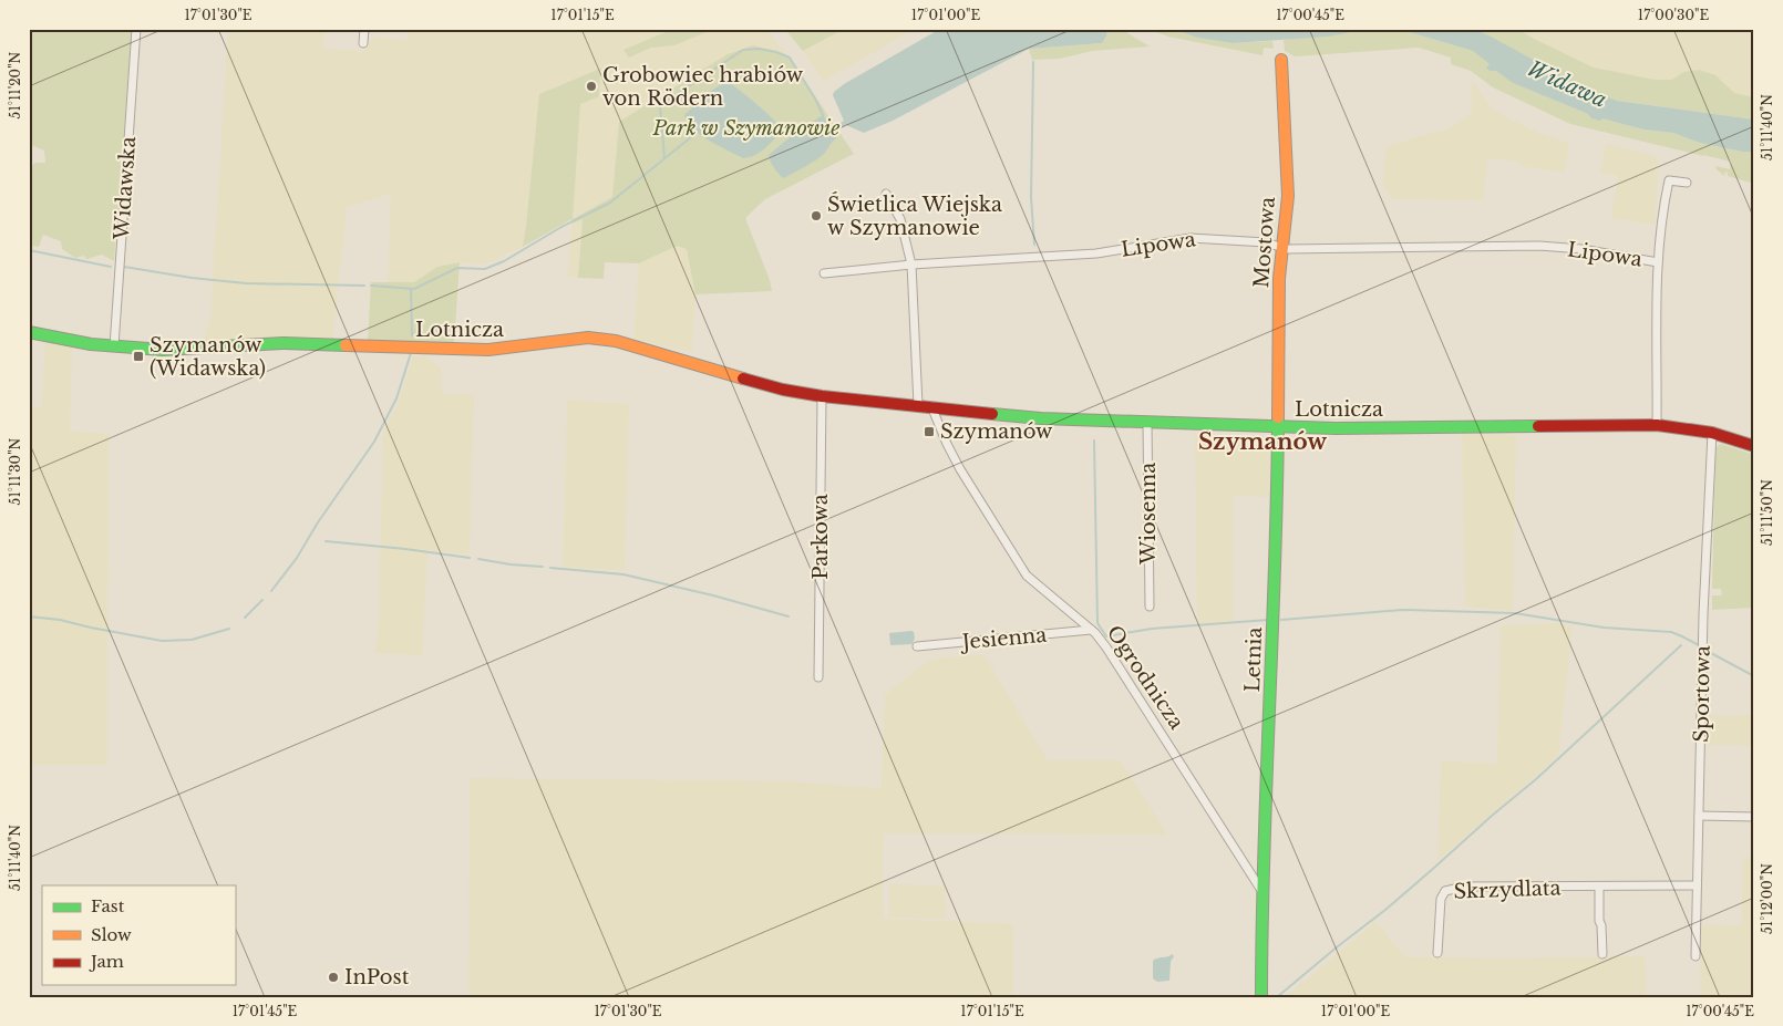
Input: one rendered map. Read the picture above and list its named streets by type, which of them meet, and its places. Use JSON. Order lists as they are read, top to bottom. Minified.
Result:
{"streets":{"street":["Widawska","Mostowa","Lipowa","Lotnicza","Wiosenna","Parkowa","Jesienna","Letnia","Ogrodnicza","Sportowa","Skrzydlata"]},"crossings":[["Widawska","Lotnicza"],["Mostowa","Lipowa"],["Mostowa","Lotnicza"],["Mostowa","Letnia"],["Lipowa","Ogrodnicza"],["Lotnicza","Wiosenna"],["Lotnicza","Parkowa"],["Lotnicza","Letnia"],["Lotnicza","Ogrodnicza"],["Lotnicza","Sportowa"],["Jesienna","Ogrodnicza"],["Letnia","Ogrodnicza"],["Sportowa","Skrzydlata"]],"districts":["Szymanów"],"water":["Widawa"],"parks":["Park w Szymanowie"],"places":{"other":["Grobowiec hrabiów von Rödern","Świetlica Wiejska w Szymanowie","InPost"],"transit":["Szymanów (Widawska)","Szymanów"]},"legend":["Fast","Slow","Jam"],"coordinates":["17°01'30\"E","17°01'15\"E","17°01'00\"E","17°00'45\"E","17°00'30\"E","51°11'20\"N","51°11'40\"N","51°11'30\"N","51°11'50\"N","51°12'00\"N","17°01'45\"E"]}
